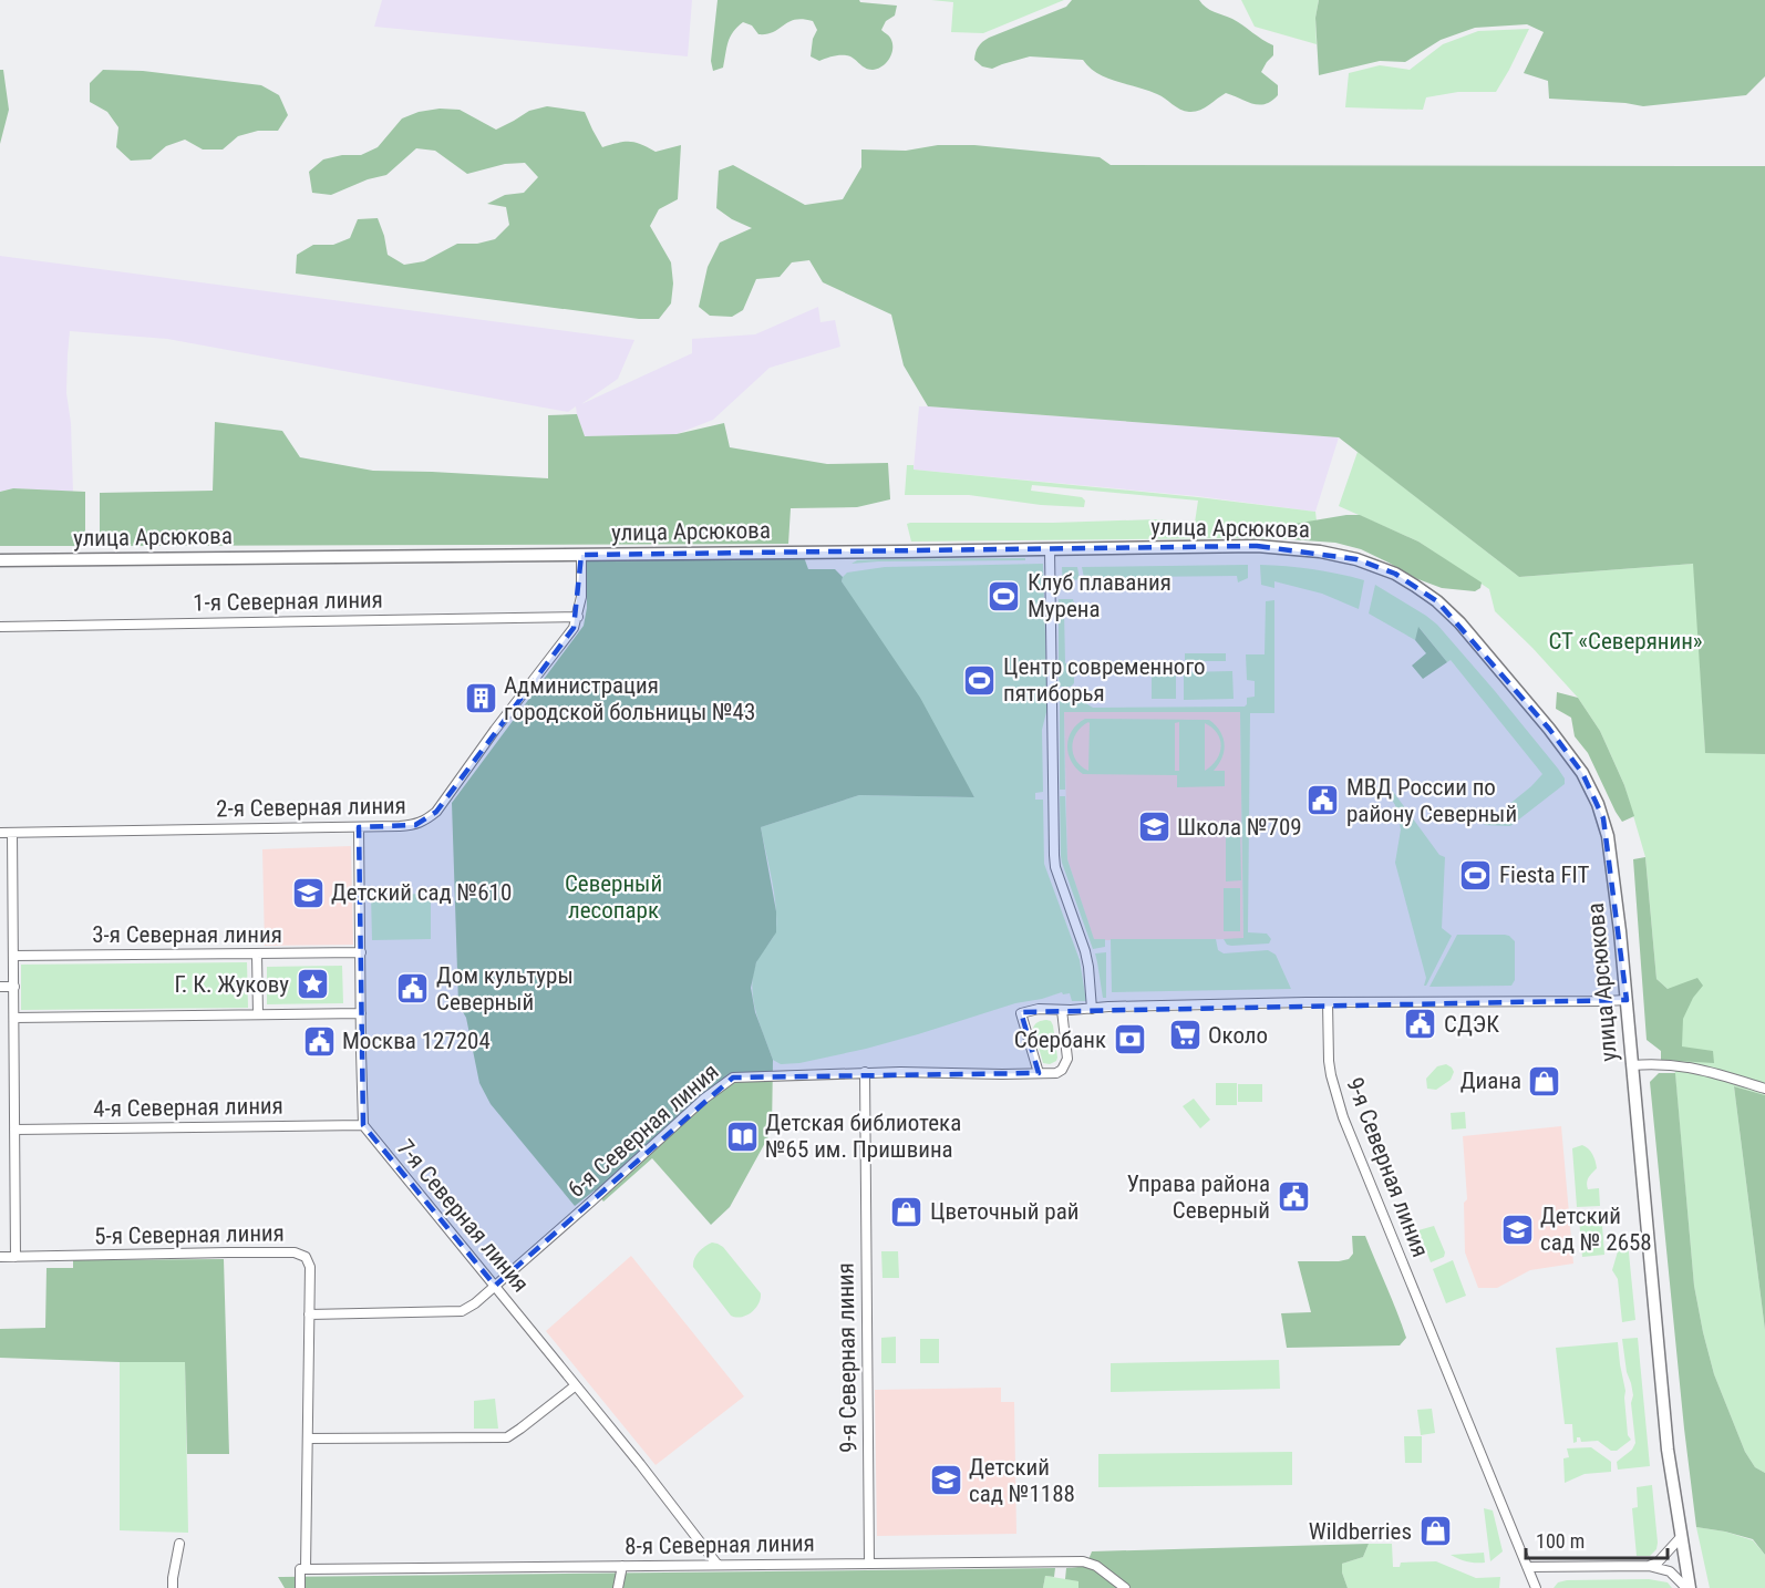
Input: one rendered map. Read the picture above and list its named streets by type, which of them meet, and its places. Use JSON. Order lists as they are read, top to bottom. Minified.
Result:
{"streets":{"street":["улица Арсюкова","1-я Северная линия","2-я Северная линия","3-я Северная линия","4-я Северная линия","6-я Северная линия","9-я Северная линия","7-я Северная линия","5-я Северная линия","8-я Северная линия"]},"crossings":[["улица Арсюкова","2-я Северная линия"],["1-я Северная линия","2-я Северная линия"],["4-я Северная линия","7-я Северная линия"],["6-я Северная линия","9-я Северная линия"],["6-я Северная линия","7-я Северная линия"],["6-я Северная линия","5-я Северная линия"],["9-я Северная линия","8-я Северная линия"],["7-я Северная линия","8-я Северная линия"],["5-я Северная линия","8-я Северная линия"]],"parks":["СТ «Северянин»","Северный лесопарк"],"places":{"sports":["Клуб плавания Мурена","Центр современного пятиборья","Fiesta FIT"],"building":["Администрация городской больницы №43"],"public building":["МВД России по району Северный","Дом культуры Северный","СДЭК","Москва 127204","Управа района Северный"],"school or university":["Школа №709","Детский сад №610","Детский сад № 2658","Детский сад №1188"],"place":["Г. К. Жукову"],"supermarket":["Около"],"bank":["Сбербанк"],"shop":["Диана","Цветочный рай","Wildberries"],"library":["Детская библиотека №65 им. Пришвина"]},"scale_bar":"100 m"}
